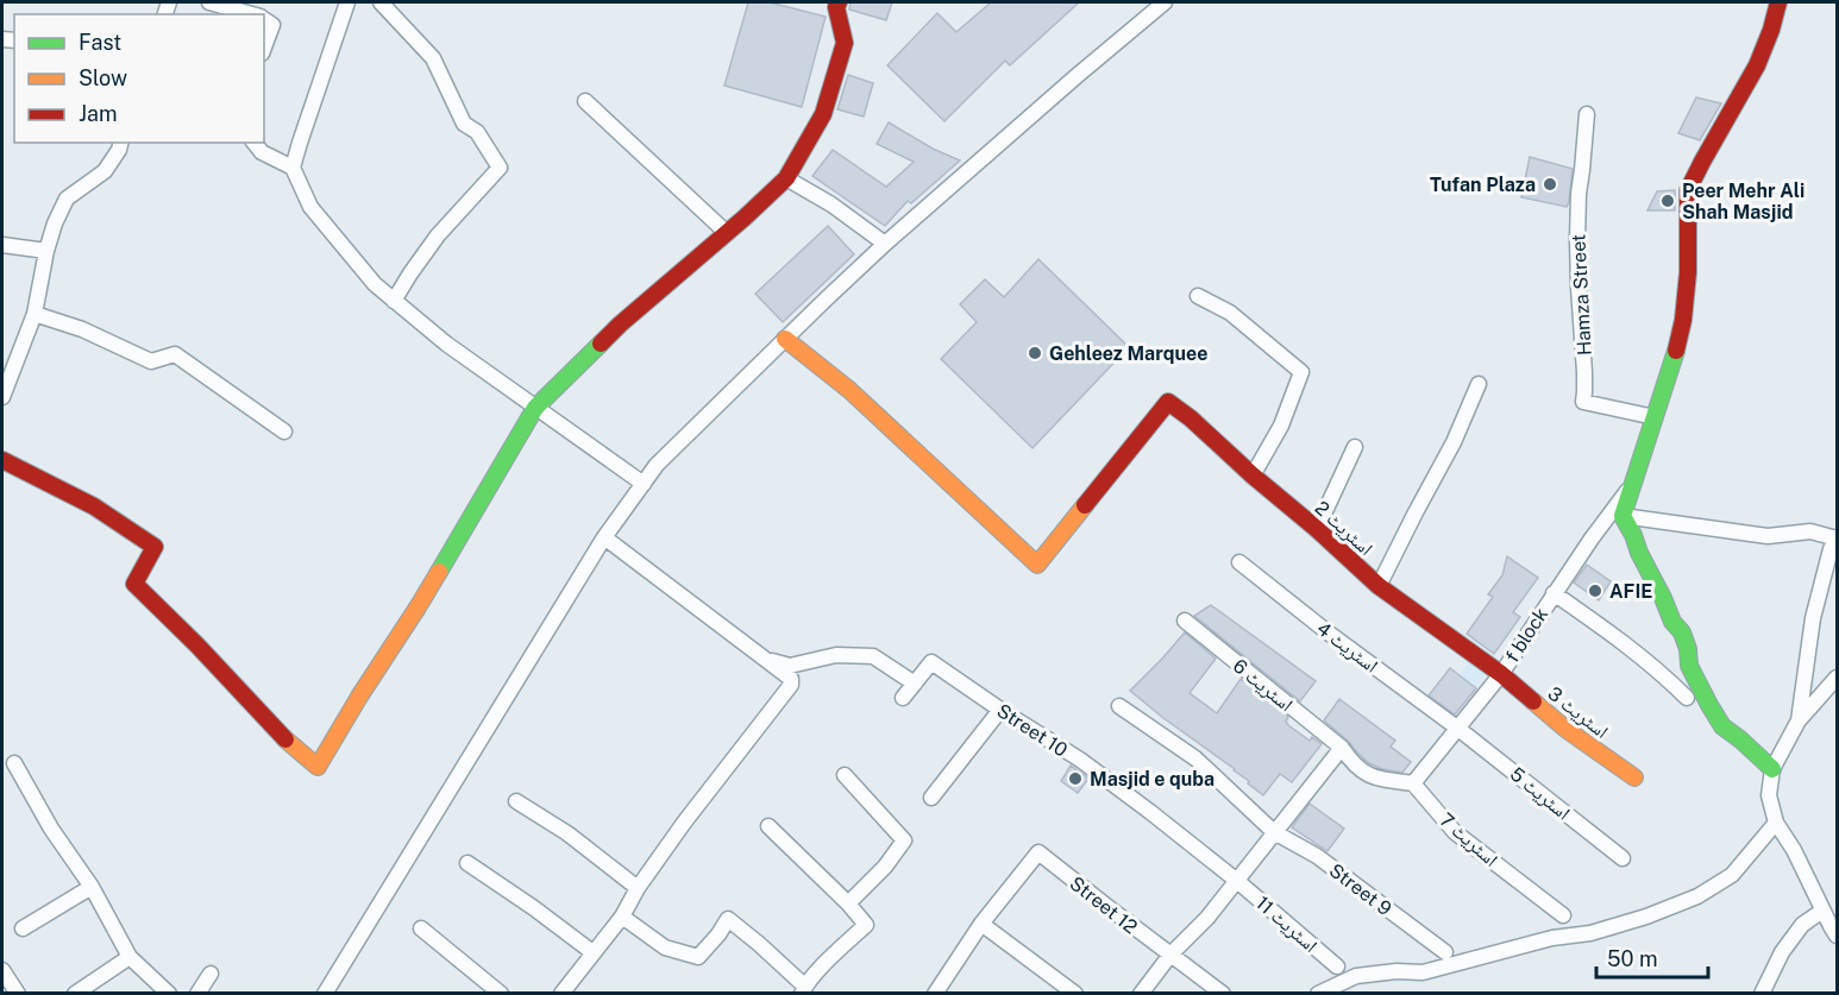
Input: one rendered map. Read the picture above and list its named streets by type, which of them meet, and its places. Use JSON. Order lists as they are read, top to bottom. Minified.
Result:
{"streets":{"street":["Hamza Street","اسٹریٹ 2","f block","اسٹریٹ 4","اسٹریٹ 6","اسٹریٹ 3","Street 10","اسٹریٹ 5","اسٹریٹ 7","Street 9","Street 12","اسٹریٹ 11"]},"crossings":[["اسٹریٹ 2","f block"],["اسٹریٹ 2","اسٹریٹ 3"],["f block","اسٹریٹ 4"],["f block","اسٹریٹ 3"],["f block","اسٹریٹ 5"],["f block","اسٹریٹ 7"],["اسٹریٹ 4","اسٹریٹ 5"],["Street 10","اسٹریٹ 11"]],"places":["Tufan Plaza","Peer Mehr Ali Shah Masjid","Gehleez Marquee","AFIE","Masjid e quba"],"legend":["Fast","Slow","Jam"],"scale_bar":"50 m"}
